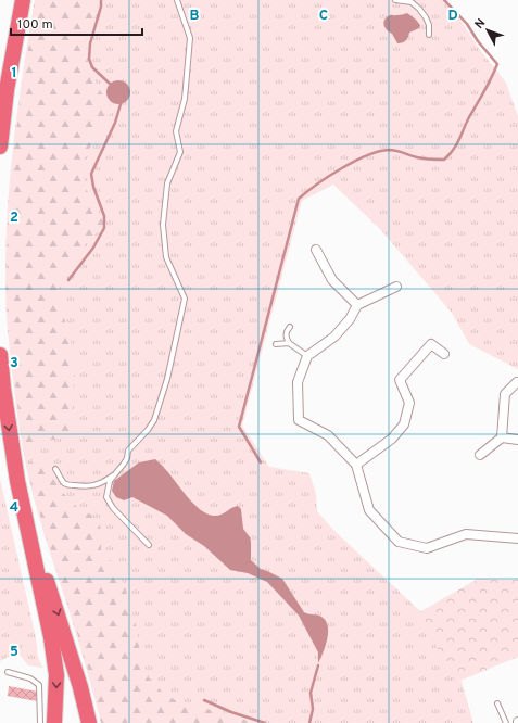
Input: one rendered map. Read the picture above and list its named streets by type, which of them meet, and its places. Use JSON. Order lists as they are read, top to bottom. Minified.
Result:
{"scale_bar":"100 m","north":"top left","grid":{"columns":["B","C","D"],"rows":["1","2","3","4","5"]}}
